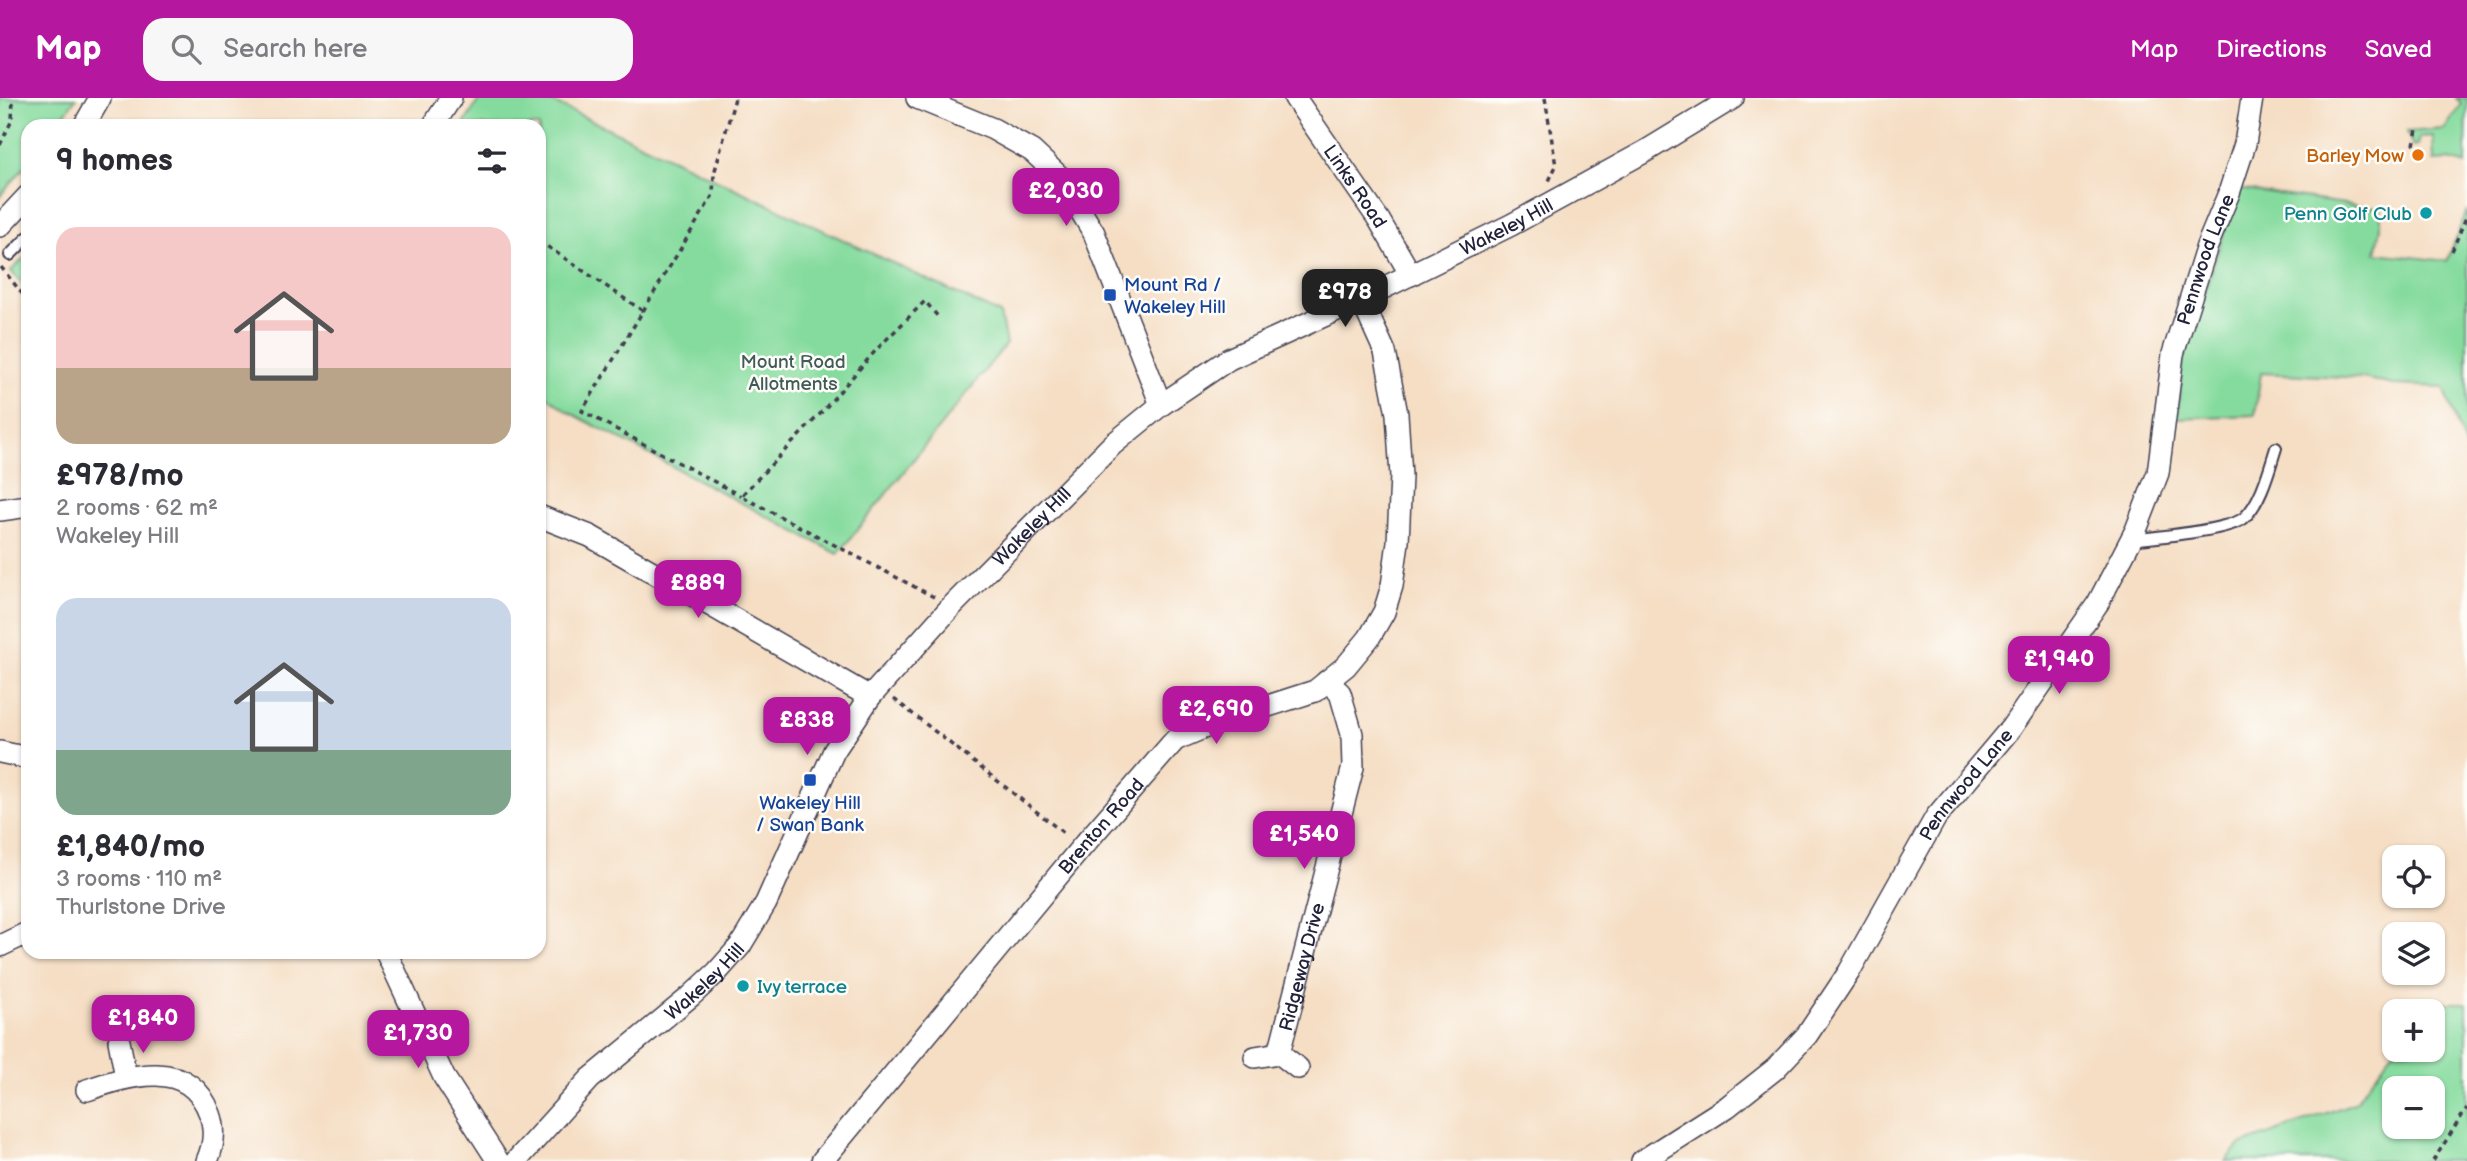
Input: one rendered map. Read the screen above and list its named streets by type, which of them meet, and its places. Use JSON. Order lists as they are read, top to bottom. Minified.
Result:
{"streets":{"street":["Links Road","Wakeley Hill","Pennwood Lane","Brenton Road","Ridgeway Drive"]},"crossings":[["Links Road","Wakeley Hill"],["Wakeley Hill","Brenton Road"],["Brenton Road","Ridgeway Drive"]],"parks":["Mount Road Allotments"],"places":{"other":["Barley Mow","Penn Golf Club","Ivy terrace"],"transit":["Mount Rd / Wakeley Hill","Wakeley Hill / Swan Bank"]},"page":{"header":"Map","search":"Search here","nav":["Map","Directions","Saved"],"heading":"9 homes","price":["£2,030","£978","£889","£1,940","£2,690","£838","£1,540","£1,840","£1,730"],"list":[{"name":"£978/mo","note":"2 rooms · 62 m² · Wakeley Hill"},{"name":"£1,840/mo","note":"3 rooms · 110 m² · Thurlstone Drive"}],"map_buttons":["+","−"]}}
